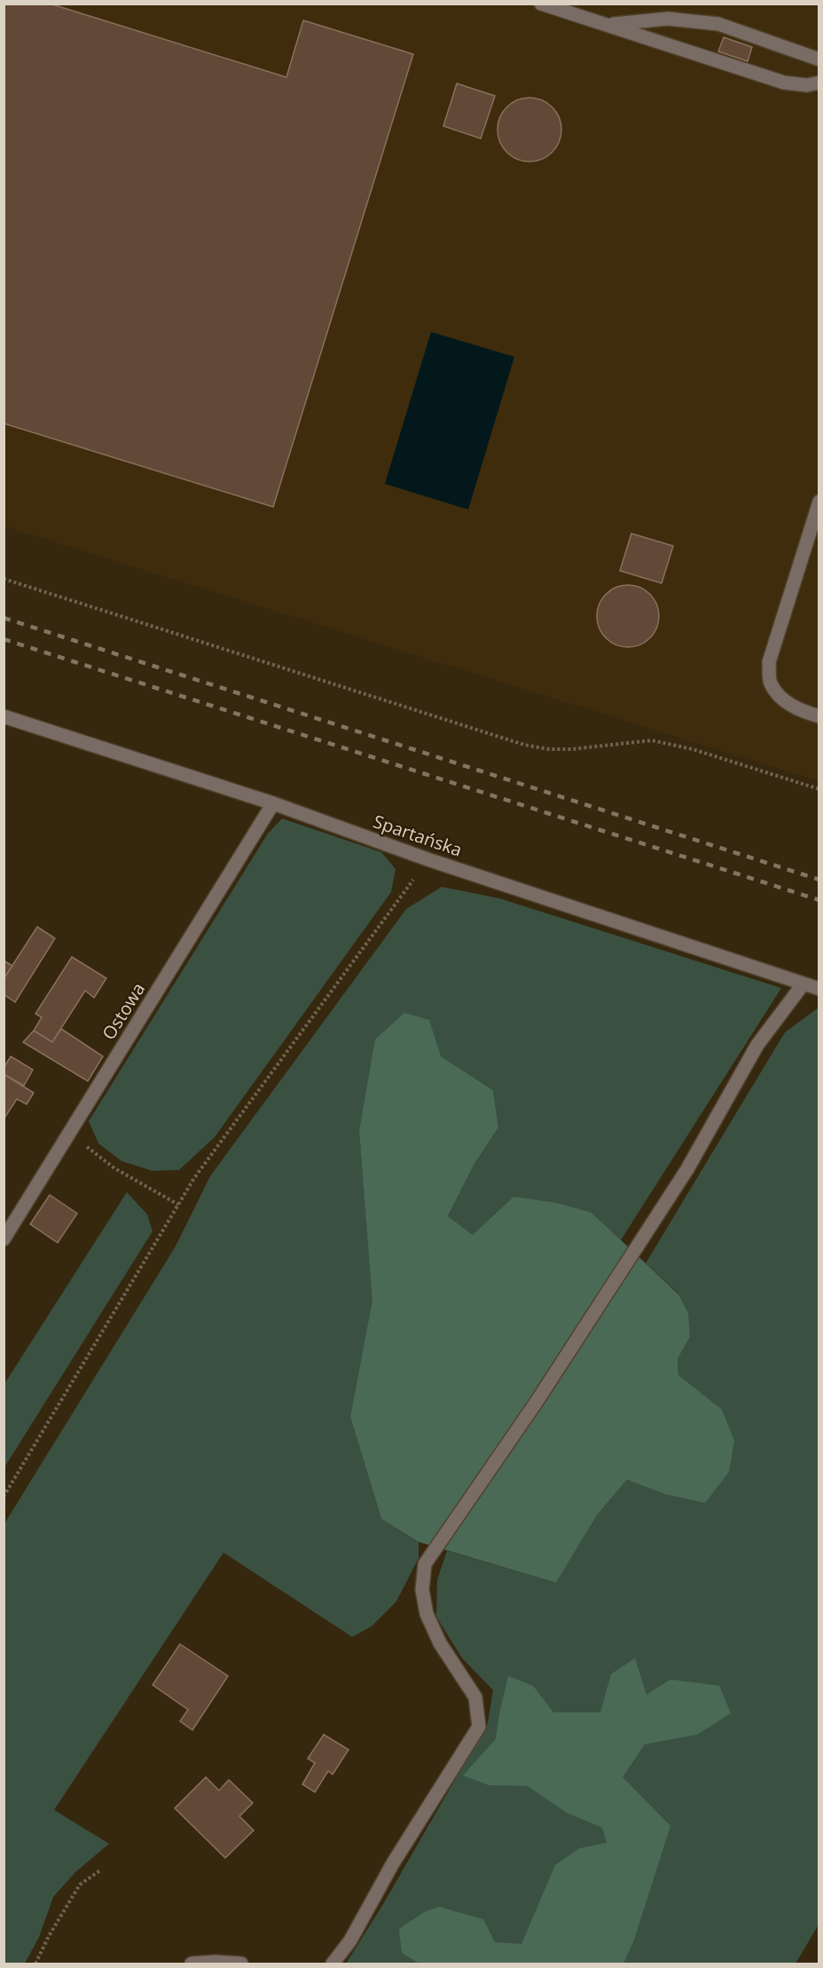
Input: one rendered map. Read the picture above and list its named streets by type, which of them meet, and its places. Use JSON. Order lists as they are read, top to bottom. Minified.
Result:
{"streets":{"street":["Spartańska","Ostowa"]},"crossings":[["Spartańska","Ostowa"]]}
